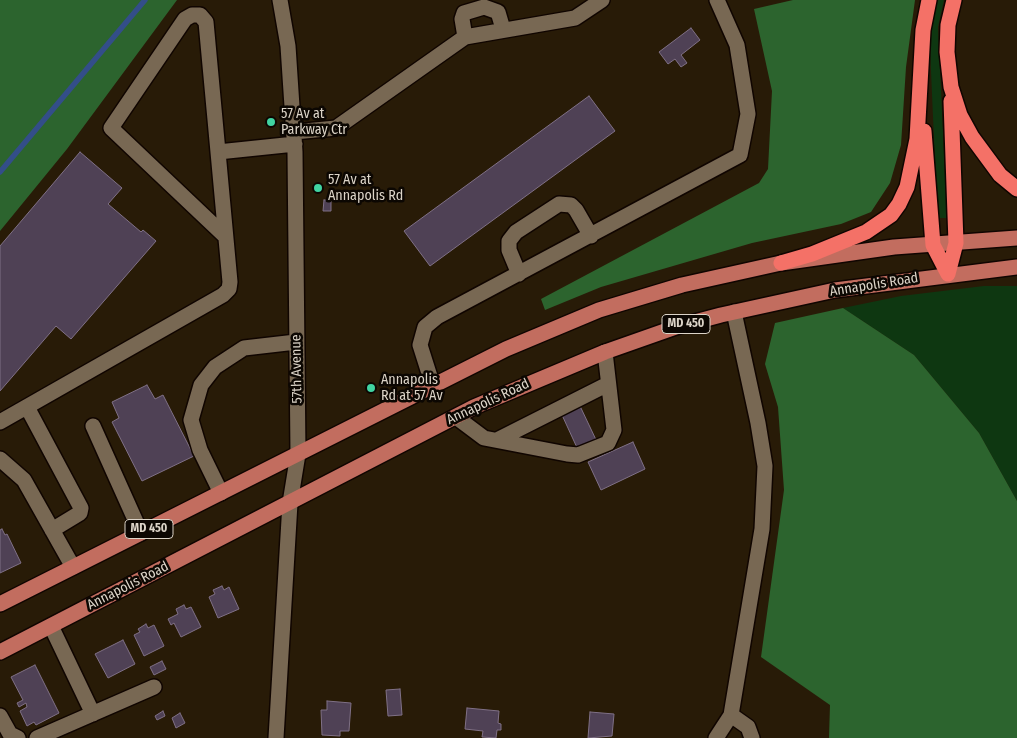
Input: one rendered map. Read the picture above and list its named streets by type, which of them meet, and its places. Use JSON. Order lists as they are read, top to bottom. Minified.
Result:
{"streets":{"main road":["Annapolis Road","MD 450"],"street":["57th Avenue"]},"crossings":[["Annapolis Road","57th Avenue"],["MD 450","57th Avenue"]],"places":["57 Av at Parkway Ctr","57 Av at Annapolis Rd","Annapolis Rd at 57 Av"]}
